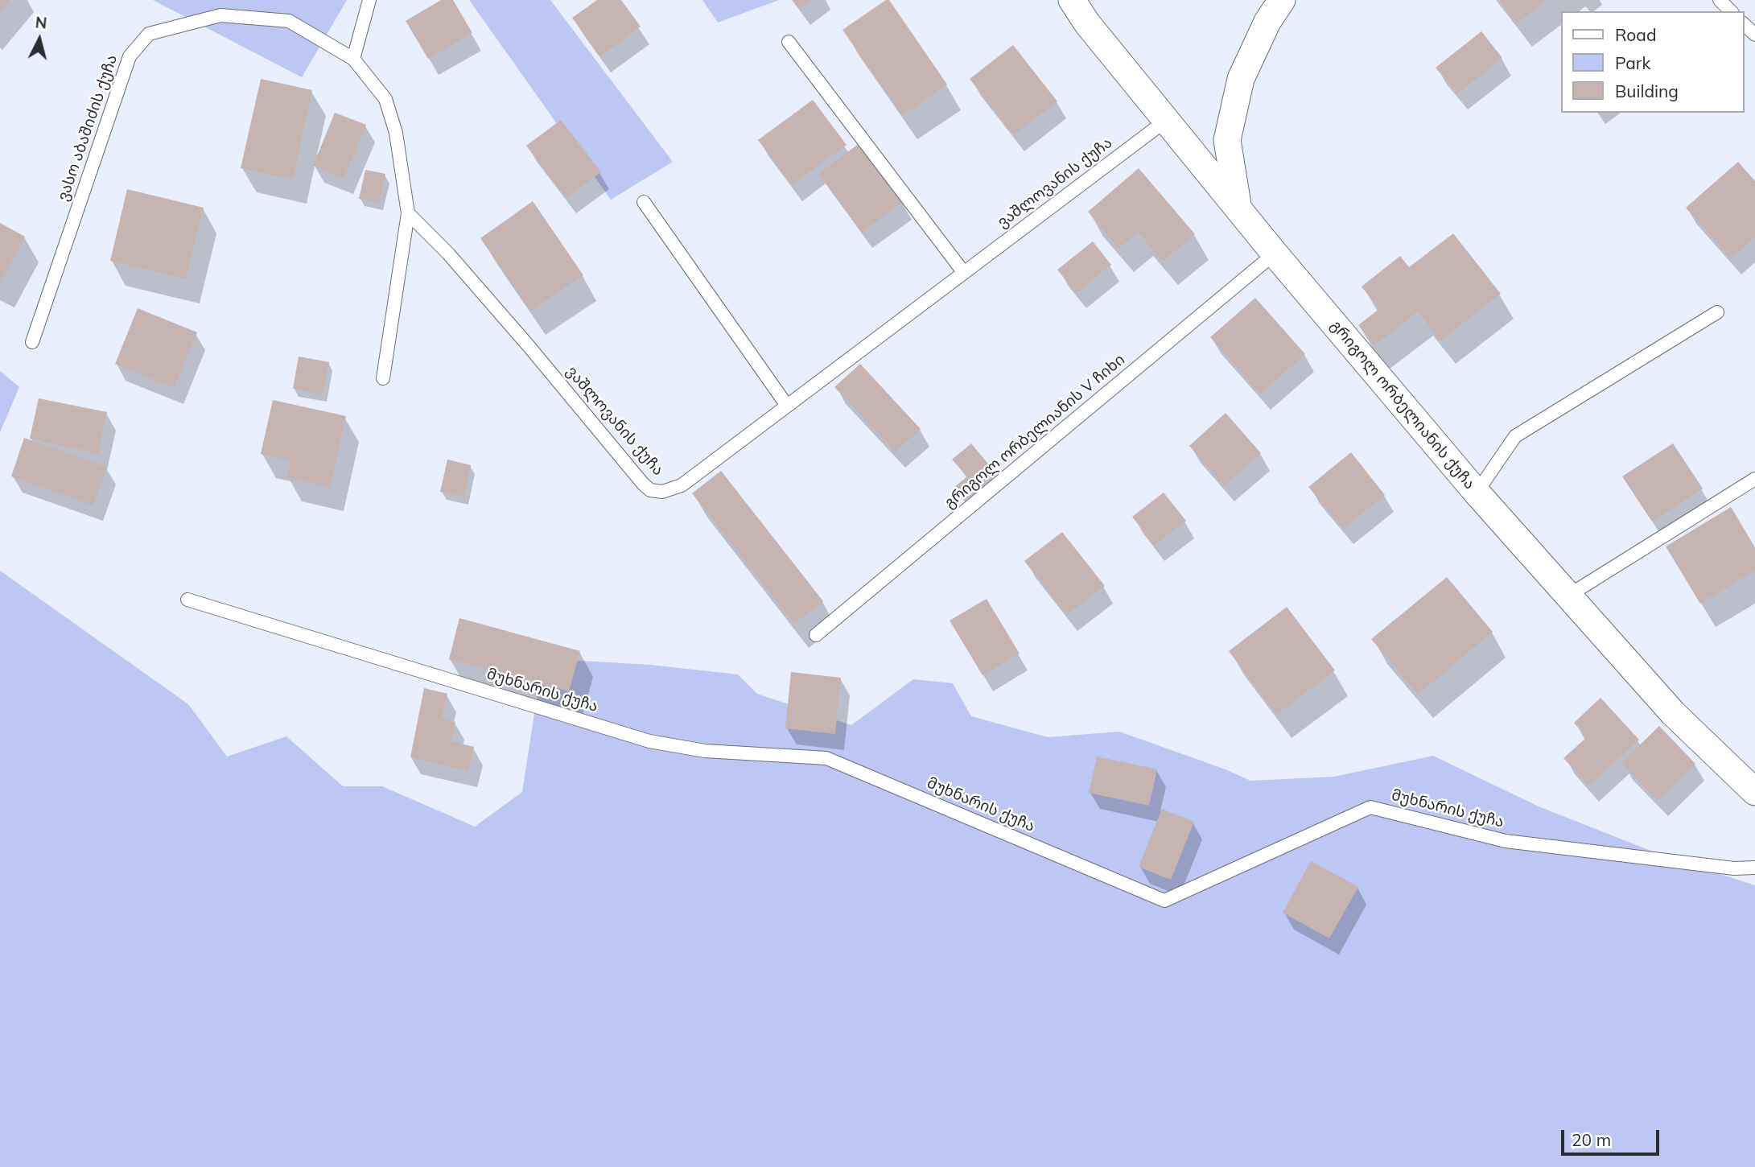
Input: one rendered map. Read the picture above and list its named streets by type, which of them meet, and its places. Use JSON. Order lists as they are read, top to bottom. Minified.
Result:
{"streets":{"street":["გრიგოლ ორბელიანის ქუჩა"],"lane":["ვასო აბაშიძის ქუჩა","ვაშლოვანის ქუჩა","გრიგოლ ორბელიანის V ჩიხი","მუხნარის ქუჩა"]},"crossings":[["ვაშლოვანის ქუჩა","გრიგოლ ორბელიანის ქუჩა"],["გრიგოლ ორბელიანის ქუჩა","გრიგოლ ორბელიანის V ჩიხი"]],"legend":["Road","Park","Building"],"scale_bar":"20 m","north":"top"}
